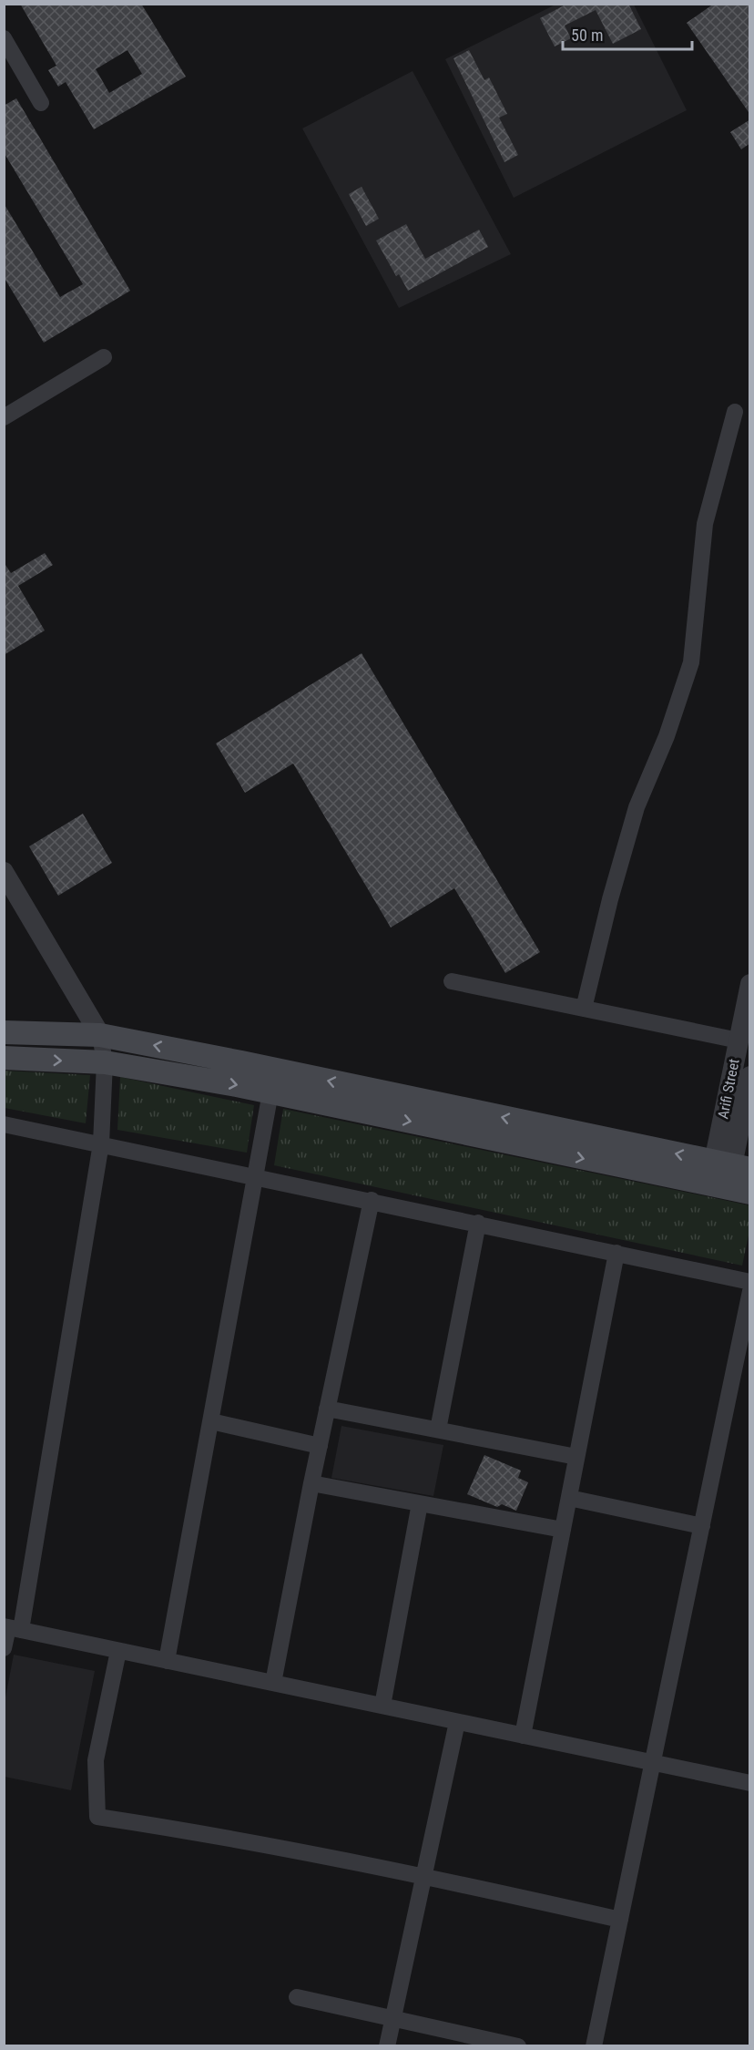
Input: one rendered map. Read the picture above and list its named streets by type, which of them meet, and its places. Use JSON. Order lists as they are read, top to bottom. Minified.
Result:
{"streets":{"street":["Arifi Street"]},"scale_bar":"50 m"}
